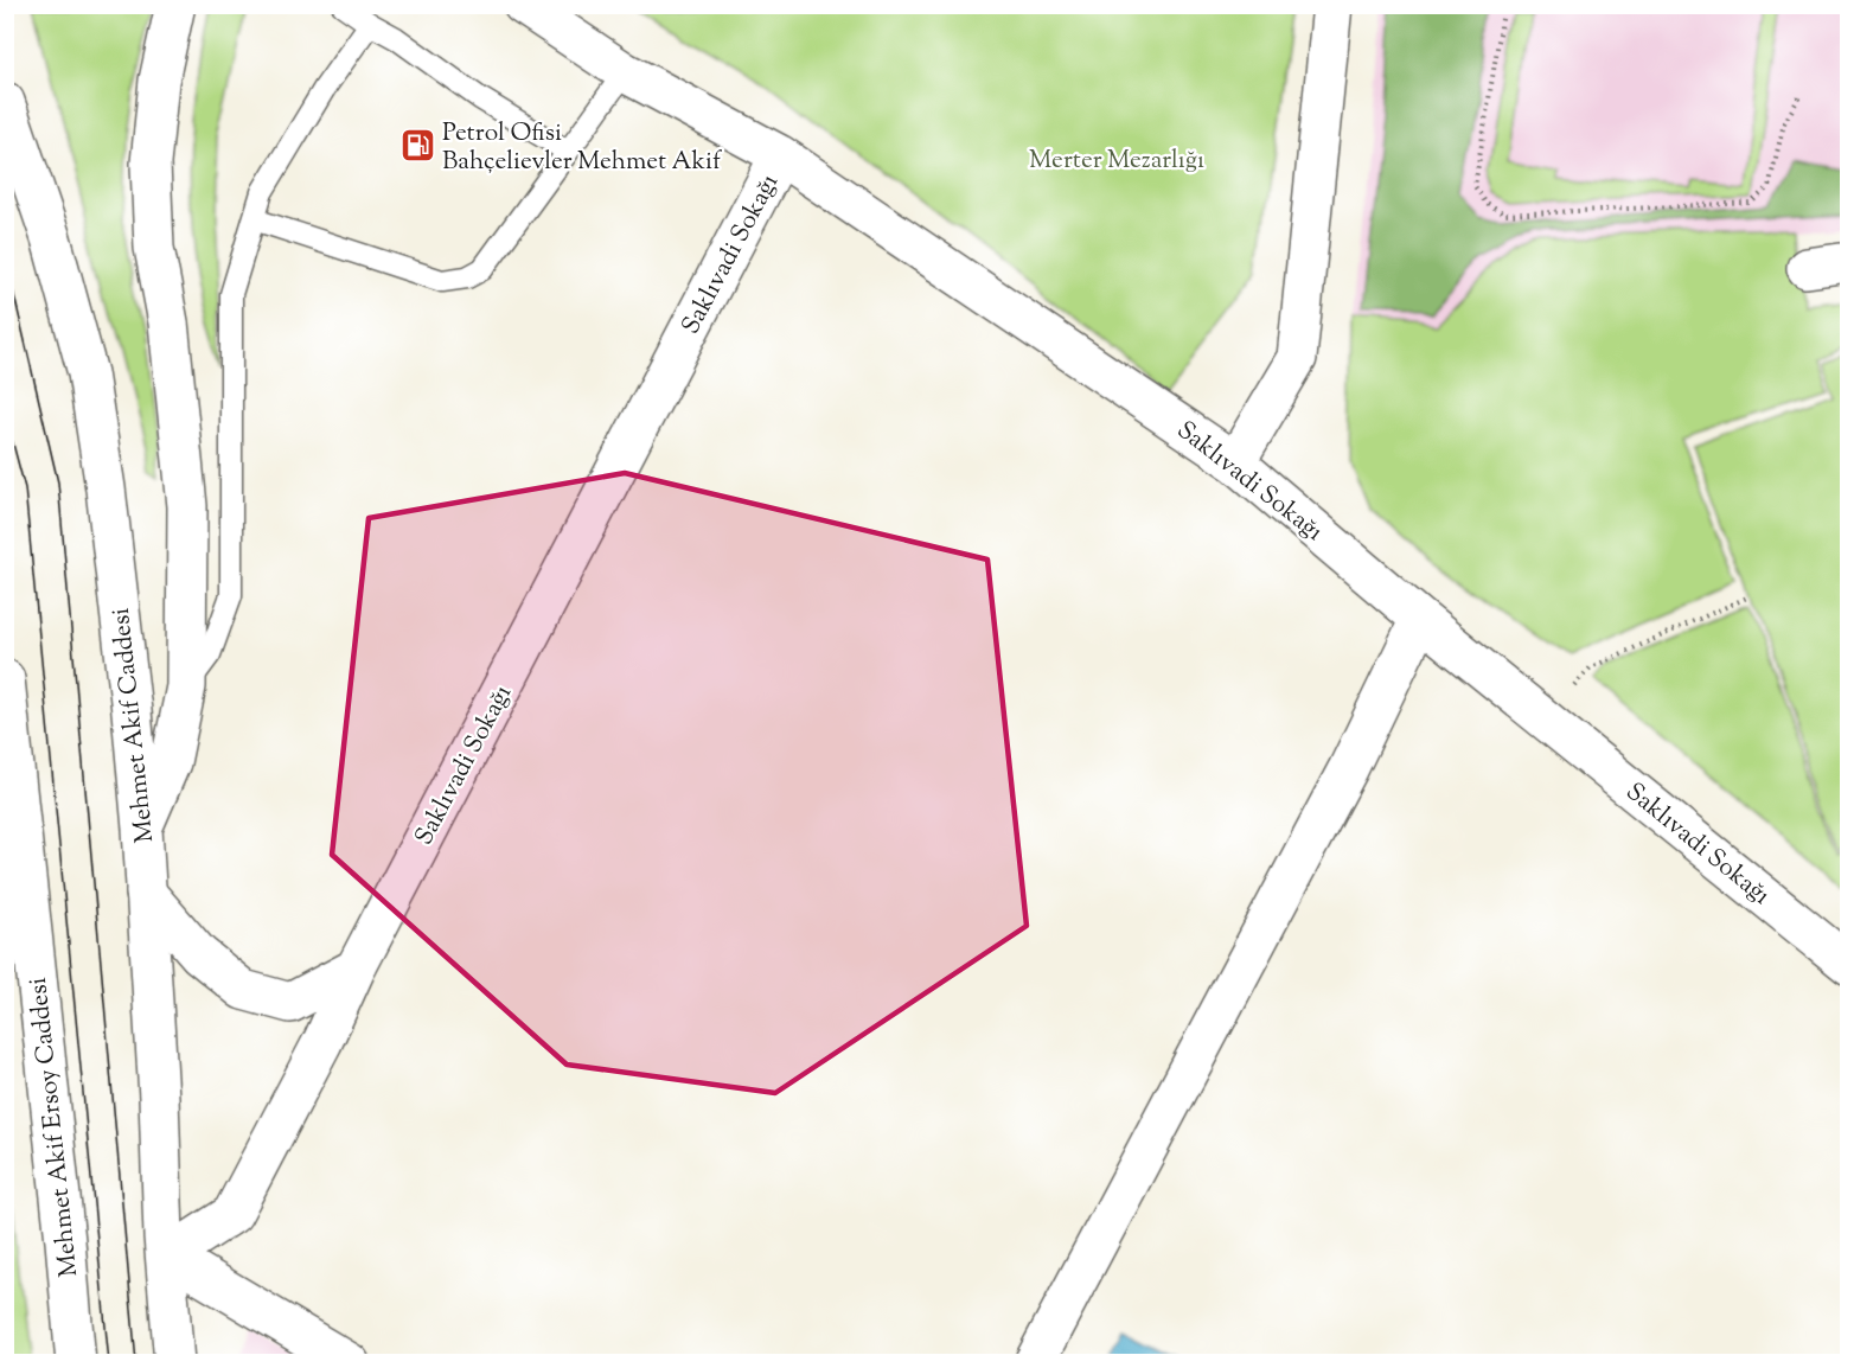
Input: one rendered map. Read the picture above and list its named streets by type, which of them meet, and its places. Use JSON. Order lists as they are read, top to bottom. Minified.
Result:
{"streets":{"street":["Saklıvadi Sokağı","Mehmet Akif Caddesi","Mehmet Akif Ersoy Caddesi"]},"parks":["Merter Mezarlığı"],"places":{"fuel station":["Petrol Ofisi Bahçelievler Mehmet Akif"]}}
